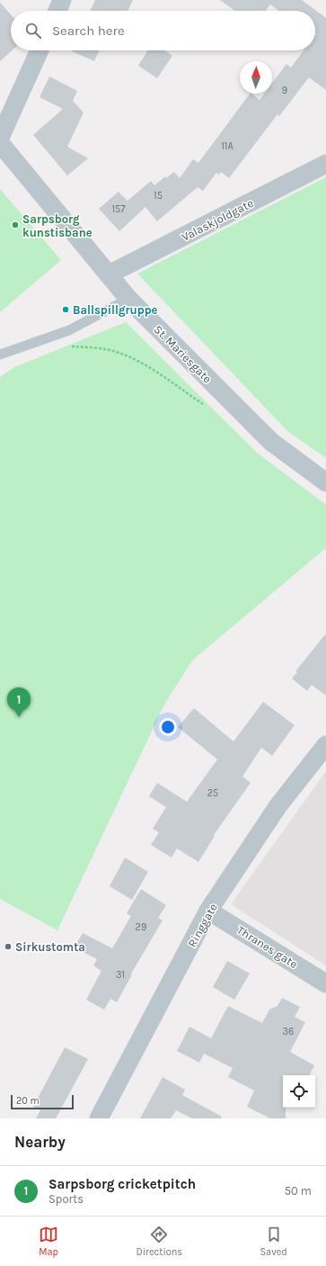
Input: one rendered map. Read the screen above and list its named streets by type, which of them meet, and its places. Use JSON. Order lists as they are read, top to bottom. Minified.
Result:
{"streets":{"street":["Valaskjoldgate","St. Mariesgate","Ringgate","Thranes gate"]},"crossings":[["Valaskjoldgate","St. Mariesgate"],["Ringgate","Thranes gate"]],"places":["Sarpsborg kunstisbane","Ballspillgruppe","Sirkustomta"],"house_numbers":["9","11A","15","157","25","29","31","36"],"scale_bar":"20 m","north":"top","page":{"search":"Search here","pins":"1","scale":"20 m","heading":"Nearby","list":[{"mark":"1","name":"Sarpsborg cricketpitch","note":"Sports","value":"50 m"}],"nav":["Map","Directions","Saved"]}}
